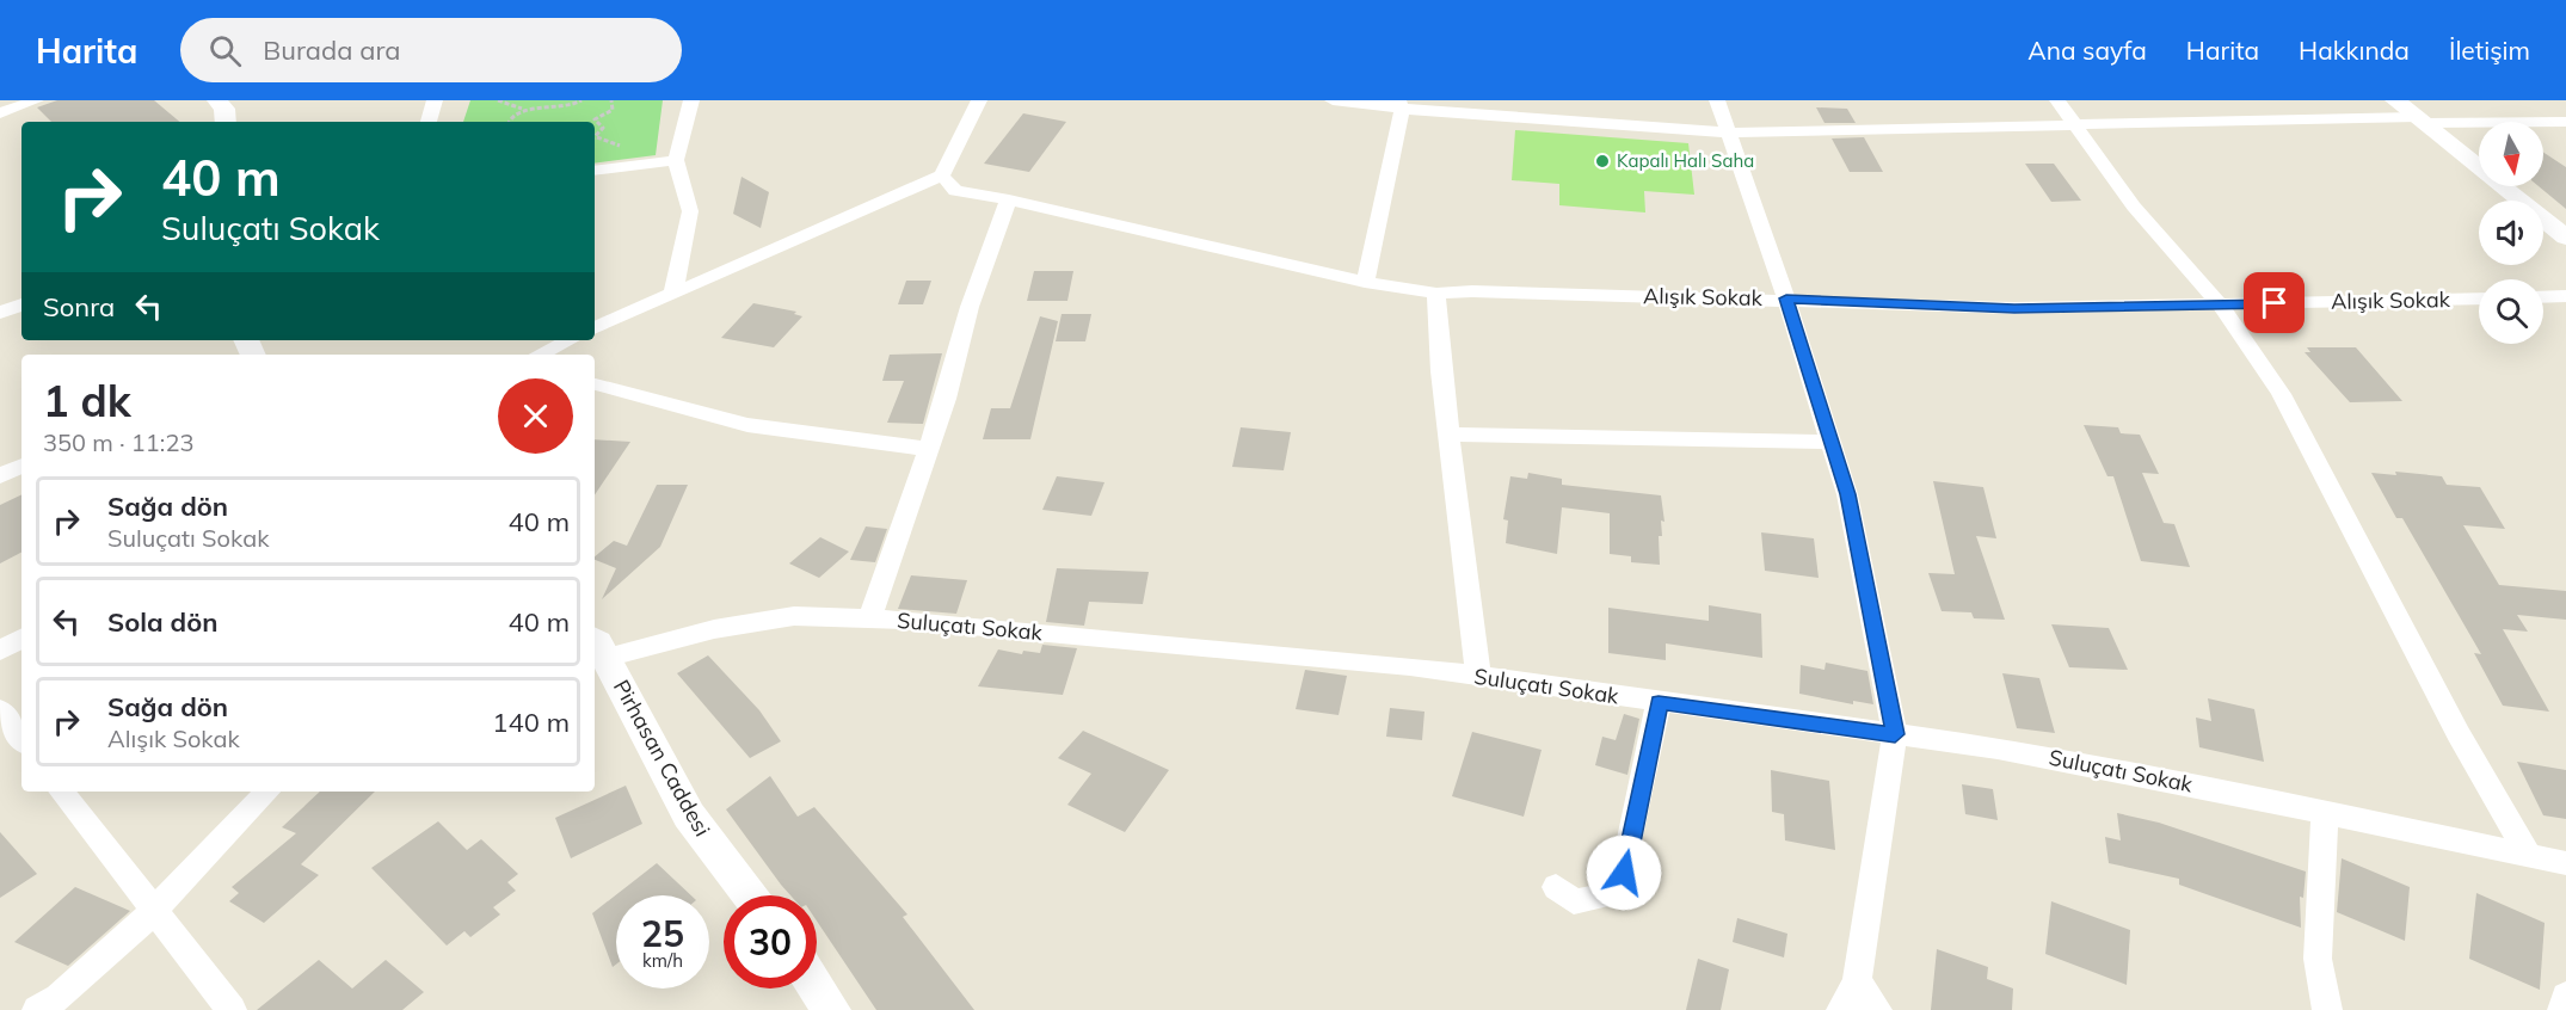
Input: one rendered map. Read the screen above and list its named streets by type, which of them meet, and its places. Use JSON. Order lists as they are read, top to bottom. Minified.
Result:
{"streets":{"street":["Alışık Sokak","Suluçatı Sokak","Pirhasan Caddesi"]},"crossings":[["Suluçatı Sokak","Pirhasan Caddesi"]],"places":["Kapalı Halı Saha"],"north":"bottom","page":{"header":"Harita","search":"Burada ara","nav":["Ana sayfa","Harita","Hakkında","İletişim"],"turn":["40 m","Suluçatı Sokak"],"then":"Sonra","heading":["1 dk","350 m · 11:23"],"list":[{"name":"Sağa dön","note":"Suluçatı Sokak","value":"40 m"},{"name":"Sola dön","value":"40 m"},{"name":"Sağa dön","note":"Alışık Sokak","value":"140 m"}],"speed":"25 km/h","limit":"30"}}
